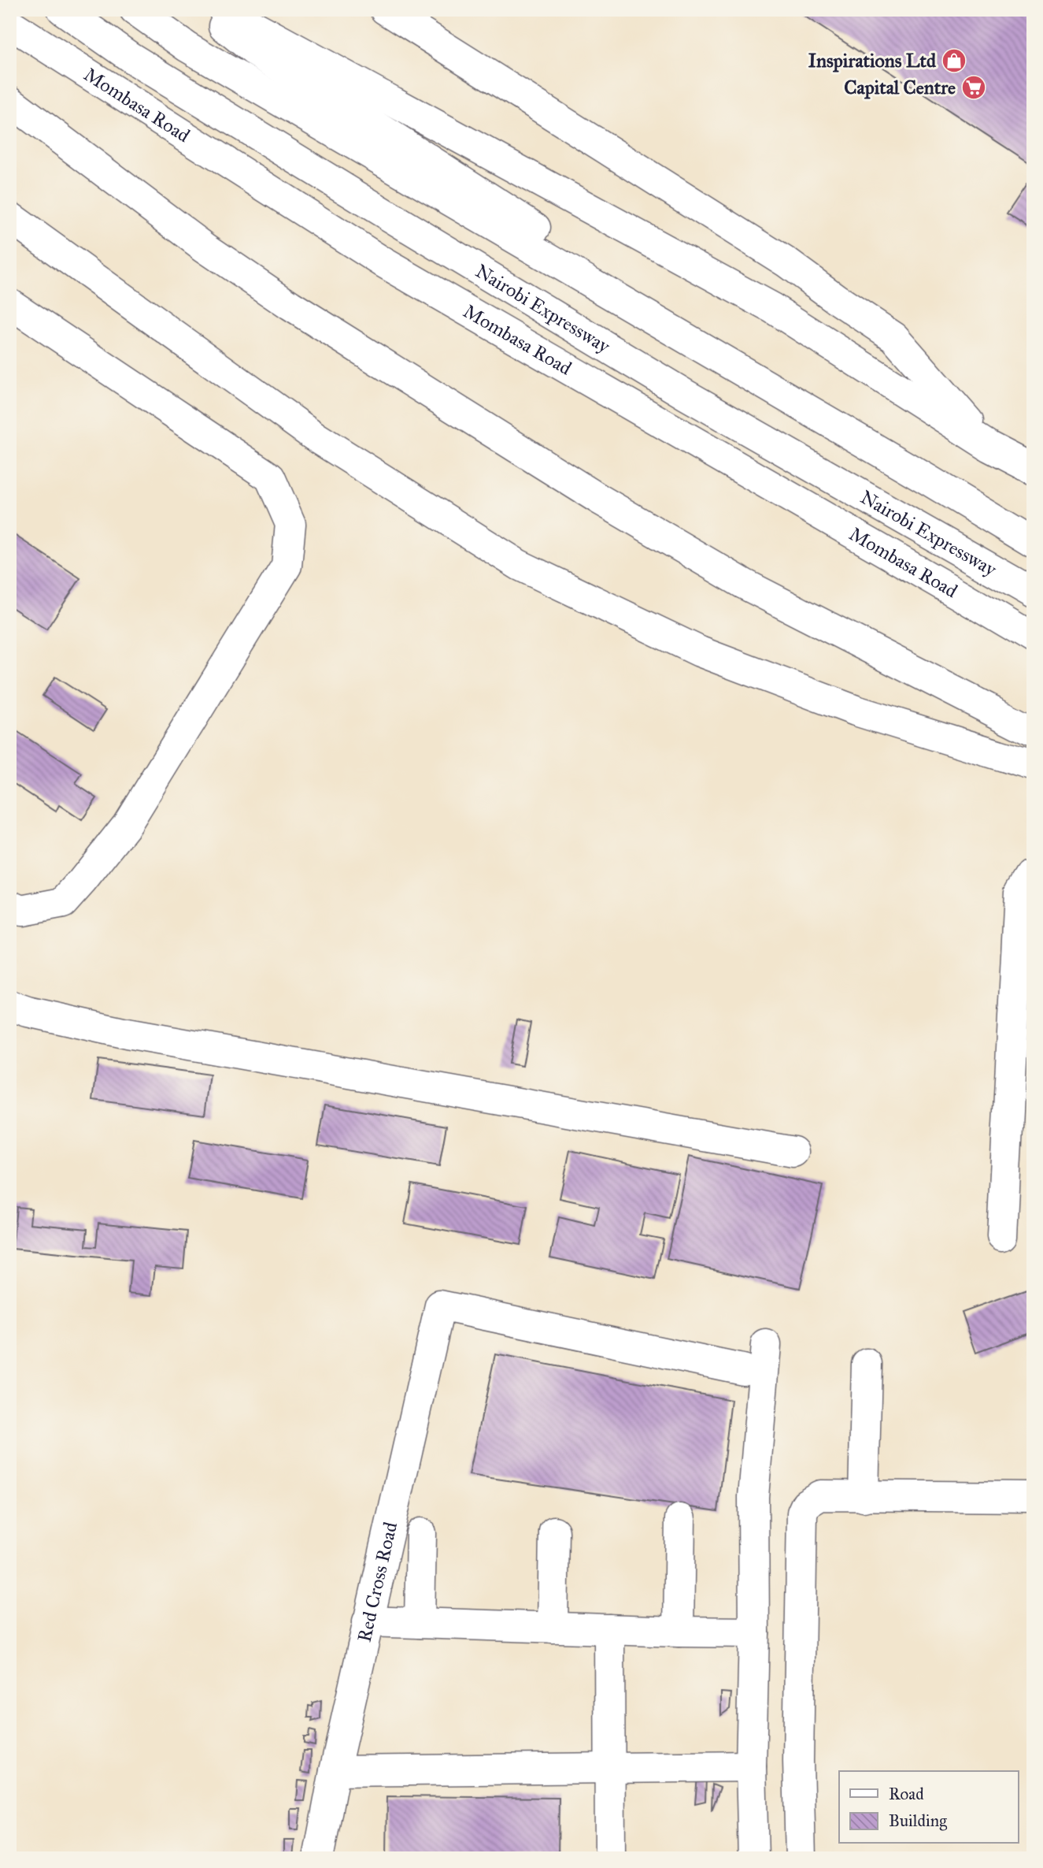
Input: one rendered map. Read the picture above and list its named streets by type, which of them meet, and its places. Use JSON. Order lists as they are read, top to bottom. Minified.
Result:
{"streets":{"main road":["Mombasa Road","Nairobi Expressway","Red Cross Road"]},"places":{"shop":["Inspirations Ltd"],"supermarket":["Capital Centre"]},"legend":["Road","Building"]}
